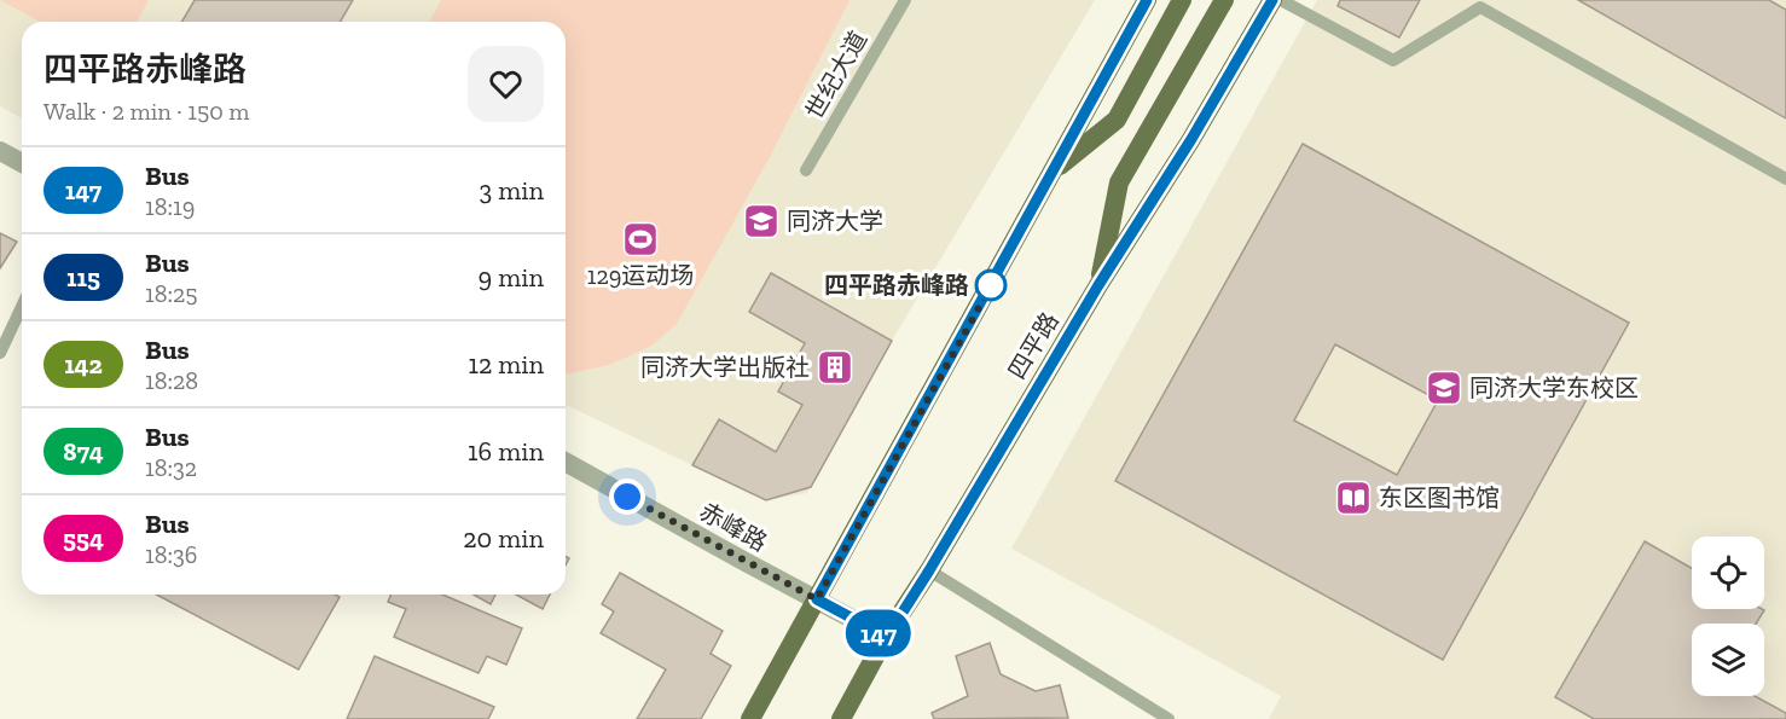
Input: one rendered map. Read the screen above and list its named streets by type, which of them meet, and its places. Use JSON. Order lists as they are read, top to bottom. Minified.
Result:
{"streets":{"main road":["四平路"],"street":["赤峰路"],"lane":["世纪大道"]},"crossings":[["四平路","赤峰路"]],"places":{"school or university":["同济大学","同济大学东校区"],"sports":["129运动场"],"other":["四平路赤峰路"],"building":["同济大学出版社"],"library":["东区图书馆"]},"lines":["bus line 147"],"page":{"on_map":"147","heading":["四平路赤峰路","Walk · 2 min · 150 m"],"list":[{"mark":"147","name":"Bus","note":"18:19","value":"3 min"},{"mark":"115","name":"Bus","note":"18:25","value":"9 min"},{"mark":"142","name":"Bus","note":"18:28","value":"12 min"},{"mark":"874","name":"Bus","note":"18:32","value":"16 min"},{"mark":"554","name":"Bus","note":"18:36","value":"20 min"}]}}
